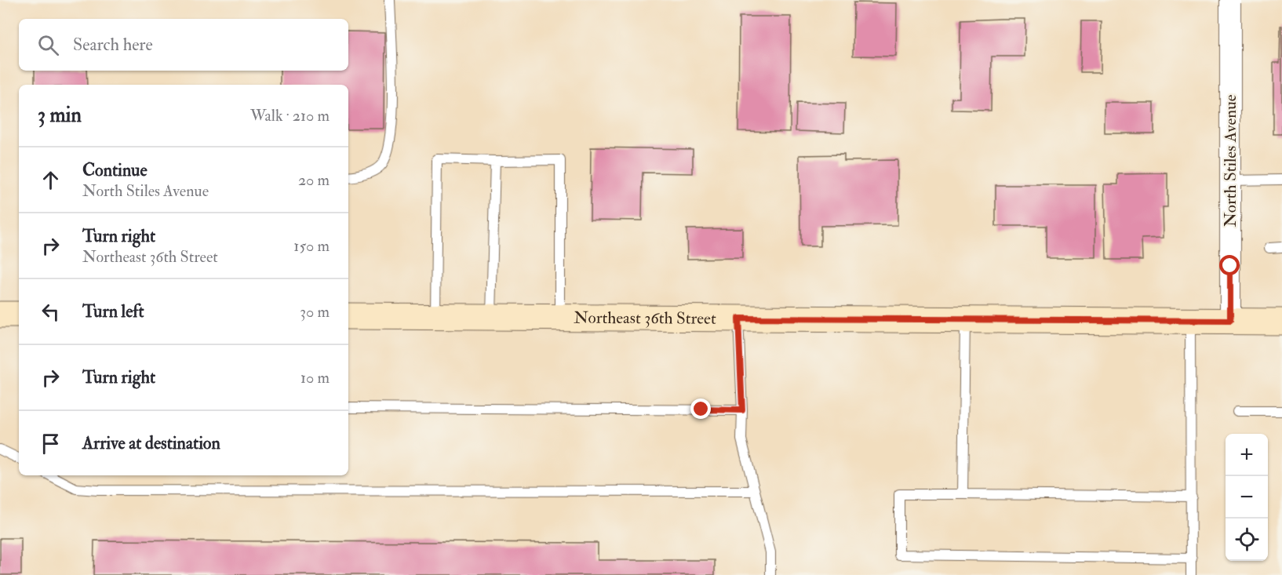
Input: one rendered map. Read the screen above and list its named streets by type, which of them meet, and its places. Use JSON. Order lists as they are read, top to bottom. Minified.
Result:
{"streets":{"main road":["Northeast 36th Street"],"street":["North Stiles Avenue"]},"crossings":[["North Stiles Avenue","Northeast 36th Street"]],"page":{"search":"Search here","heading":["3 min","Walk · 210 m"],"list":[["Continue","North Stiles Avenue","20 m"],["Turn right","Northeast 36th Street","150 m"],["Turn left","30 m"],["Turn right","10 m"],"Arrive at destination"],"map_buttons":["+","−"]}}
